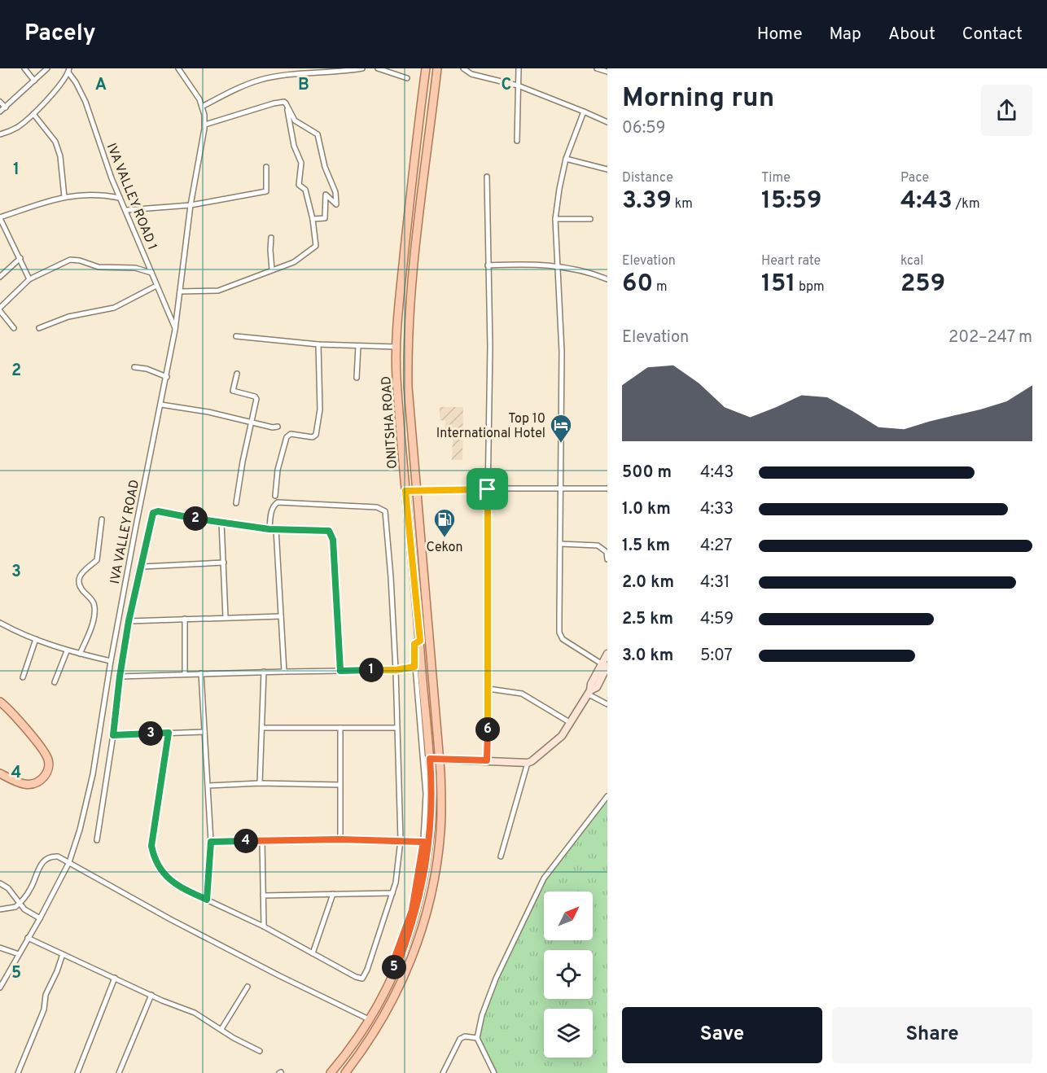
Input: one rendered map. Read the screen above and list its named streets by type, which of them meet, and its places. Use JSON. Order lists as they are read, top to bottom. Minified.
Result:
{"streets":{"main road":["ONITSHA ROAD"],"street":["IVA VALLEY ROAD 1","IVA VALLEY ROAD"]},"crossings":[["IVA VALLEY ROAD 1","IVA VALLEY ROAD"]],"places":{"hotel":["Top 10 International Hotel"],"fuel station":["Cekon"]},"north":"top right","page":{"header":"Pacely","nav":["Home","Map","About","Contact"],"heading":["Morning run","06:59"],"stats":[["Distance","3.39 km"],["Time","15:59"],["Pace","4:43 /km"],["Elevation","60 m"],["Heart rate","151 bpm"],["kcal","259"]],"chart":["Elevation","202–247 m"],"list":[{"name":"500 m","note":"4:43"},{"name":"1.0 km","note":"4:33"},{"name":"1.5 km","note":"4:27"},{"name":"2.0 km","note":"4:31"},{"name":"2.5 km","note":"4:59"},{"name":"3.0 km","note":"5:07"}],"pins":["2","1","6","3","4","5"],"buttons":["Save","Share"]},"grid":{"columns":["A","B","C"],"rows":["1","2","3","4","5"]}}
